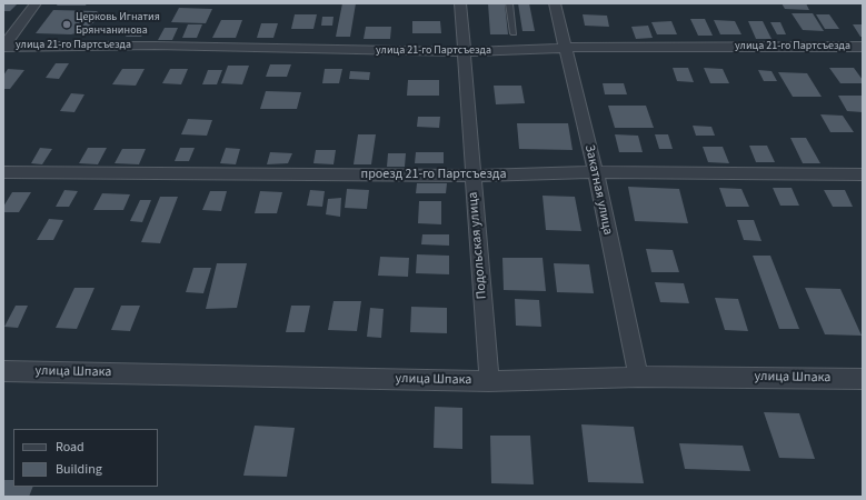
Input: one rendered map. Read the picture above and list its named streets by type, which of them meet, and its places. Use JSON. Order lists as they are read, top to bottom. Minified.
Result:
{"streets":{"street":["улица 21-го Партсъезда","проезд 21-го Партсъезда","Закатная улица","Подольская улица","улица Шпака"]},"crossings":[["улица 21-го Партсъезда","Закатная улица"],["улица 21-го Партсъезда","Подольская улица"],["проезд 21-го Партсъезда","Закатная улица"],["проезд 21-го Партсъезда","Подольская улица"],["Закатная улица","улица Шпака"],["Подольская улица","улица Шпака"]],"places":["Церковь Игнатия Брянчанинова"],"legend":["Road","Building"]}
